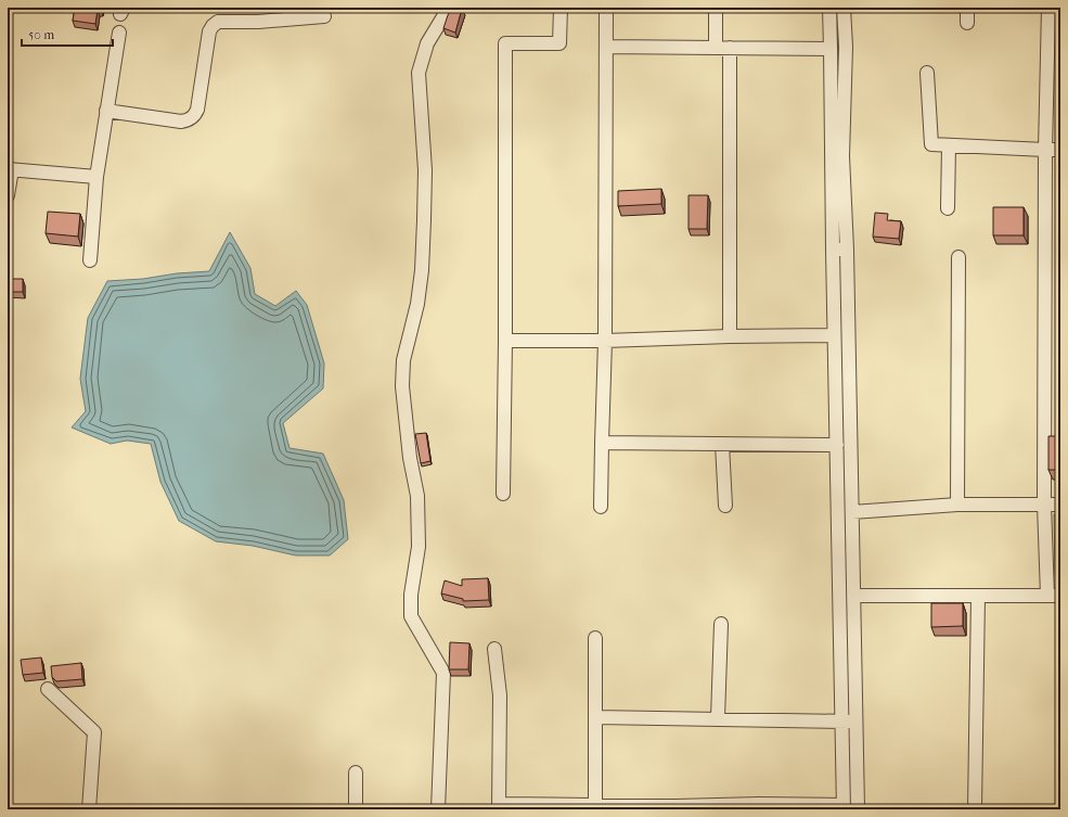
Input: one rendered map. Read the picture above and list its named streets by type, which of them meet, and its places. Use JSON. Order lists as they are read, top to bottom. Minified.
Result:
{"scale_bar":"50 m"}
